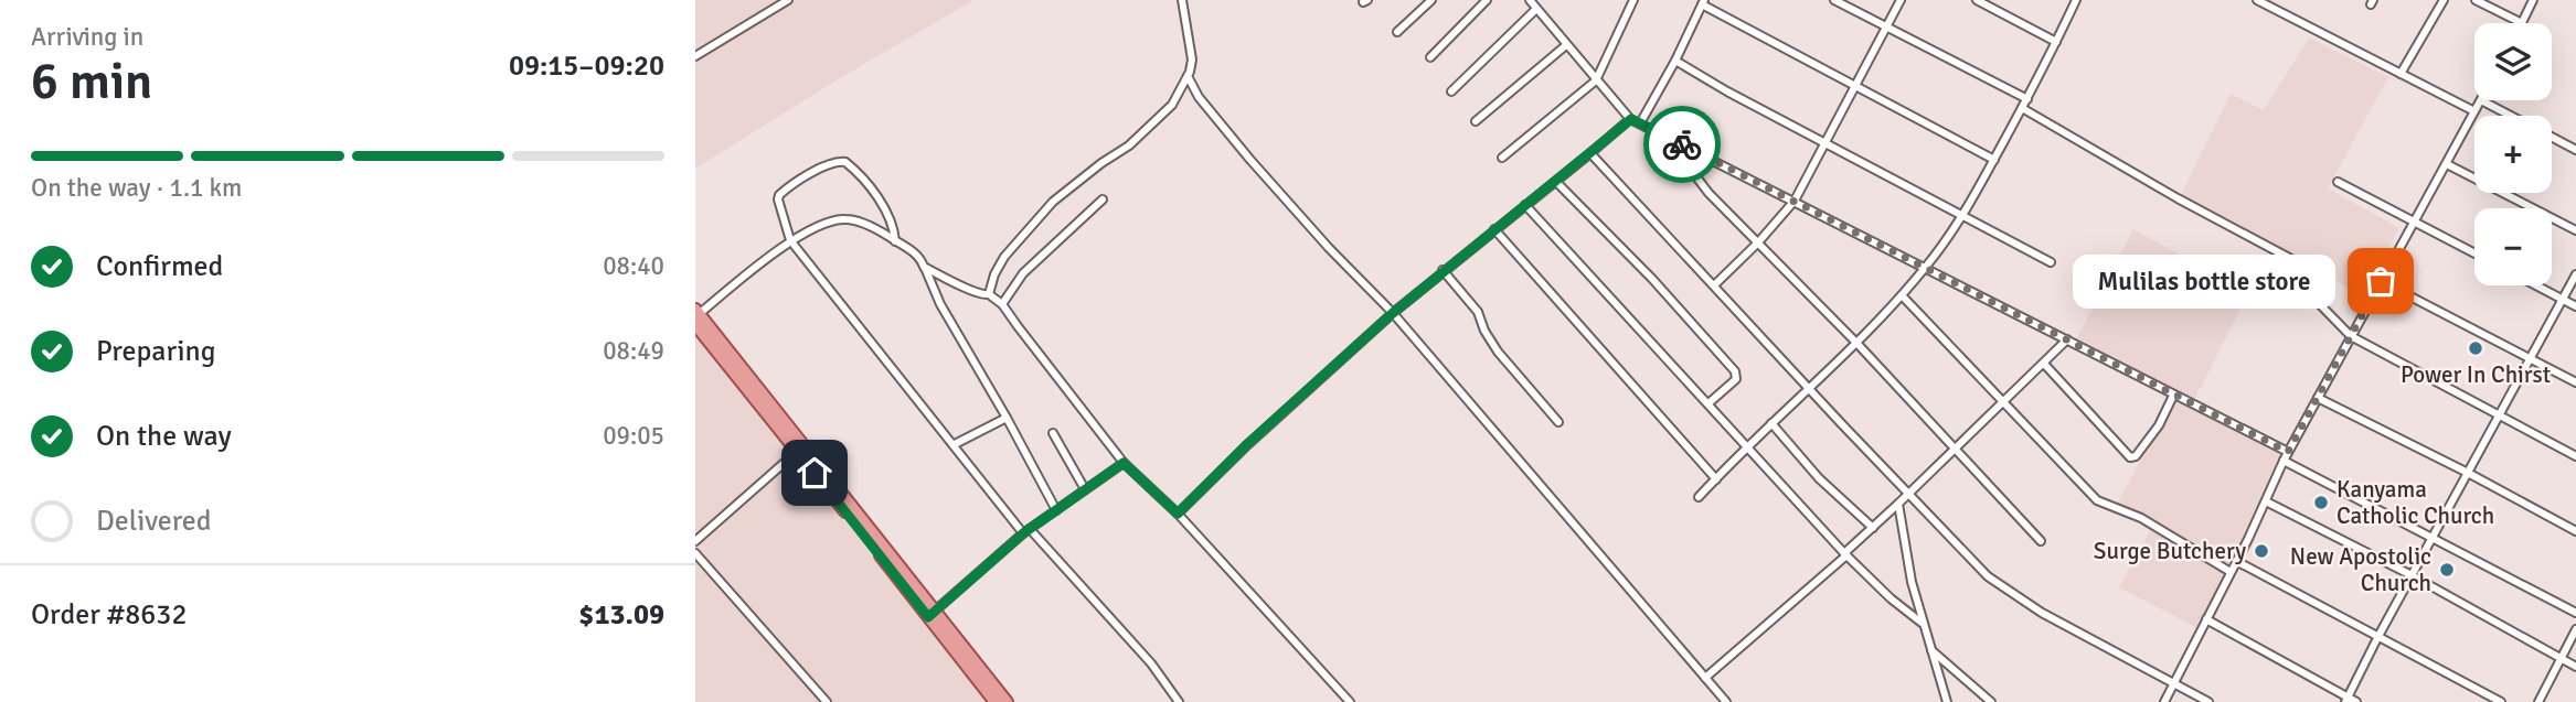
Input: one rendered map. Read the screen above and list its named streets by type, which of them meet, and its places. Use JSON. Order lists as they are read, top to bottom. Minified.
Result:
{"places":["Mulilas bottle store","Power In Chirst","Kanyama Catholic Church","Surge Butchery","New Apostolic Church"],"page":{"heading":["6 min","Arriving in","09:15–09:20"],"panel":["Order #8632","$13.09"],"map_buttons":["+","−"],"bar":"On the way · 1.1 km","list":[["Confirmed","08:40"],["Preparing","08:49"],["On the way","09:05"],"Delivered"],"bubble":"Mulilas bottle store"}}
